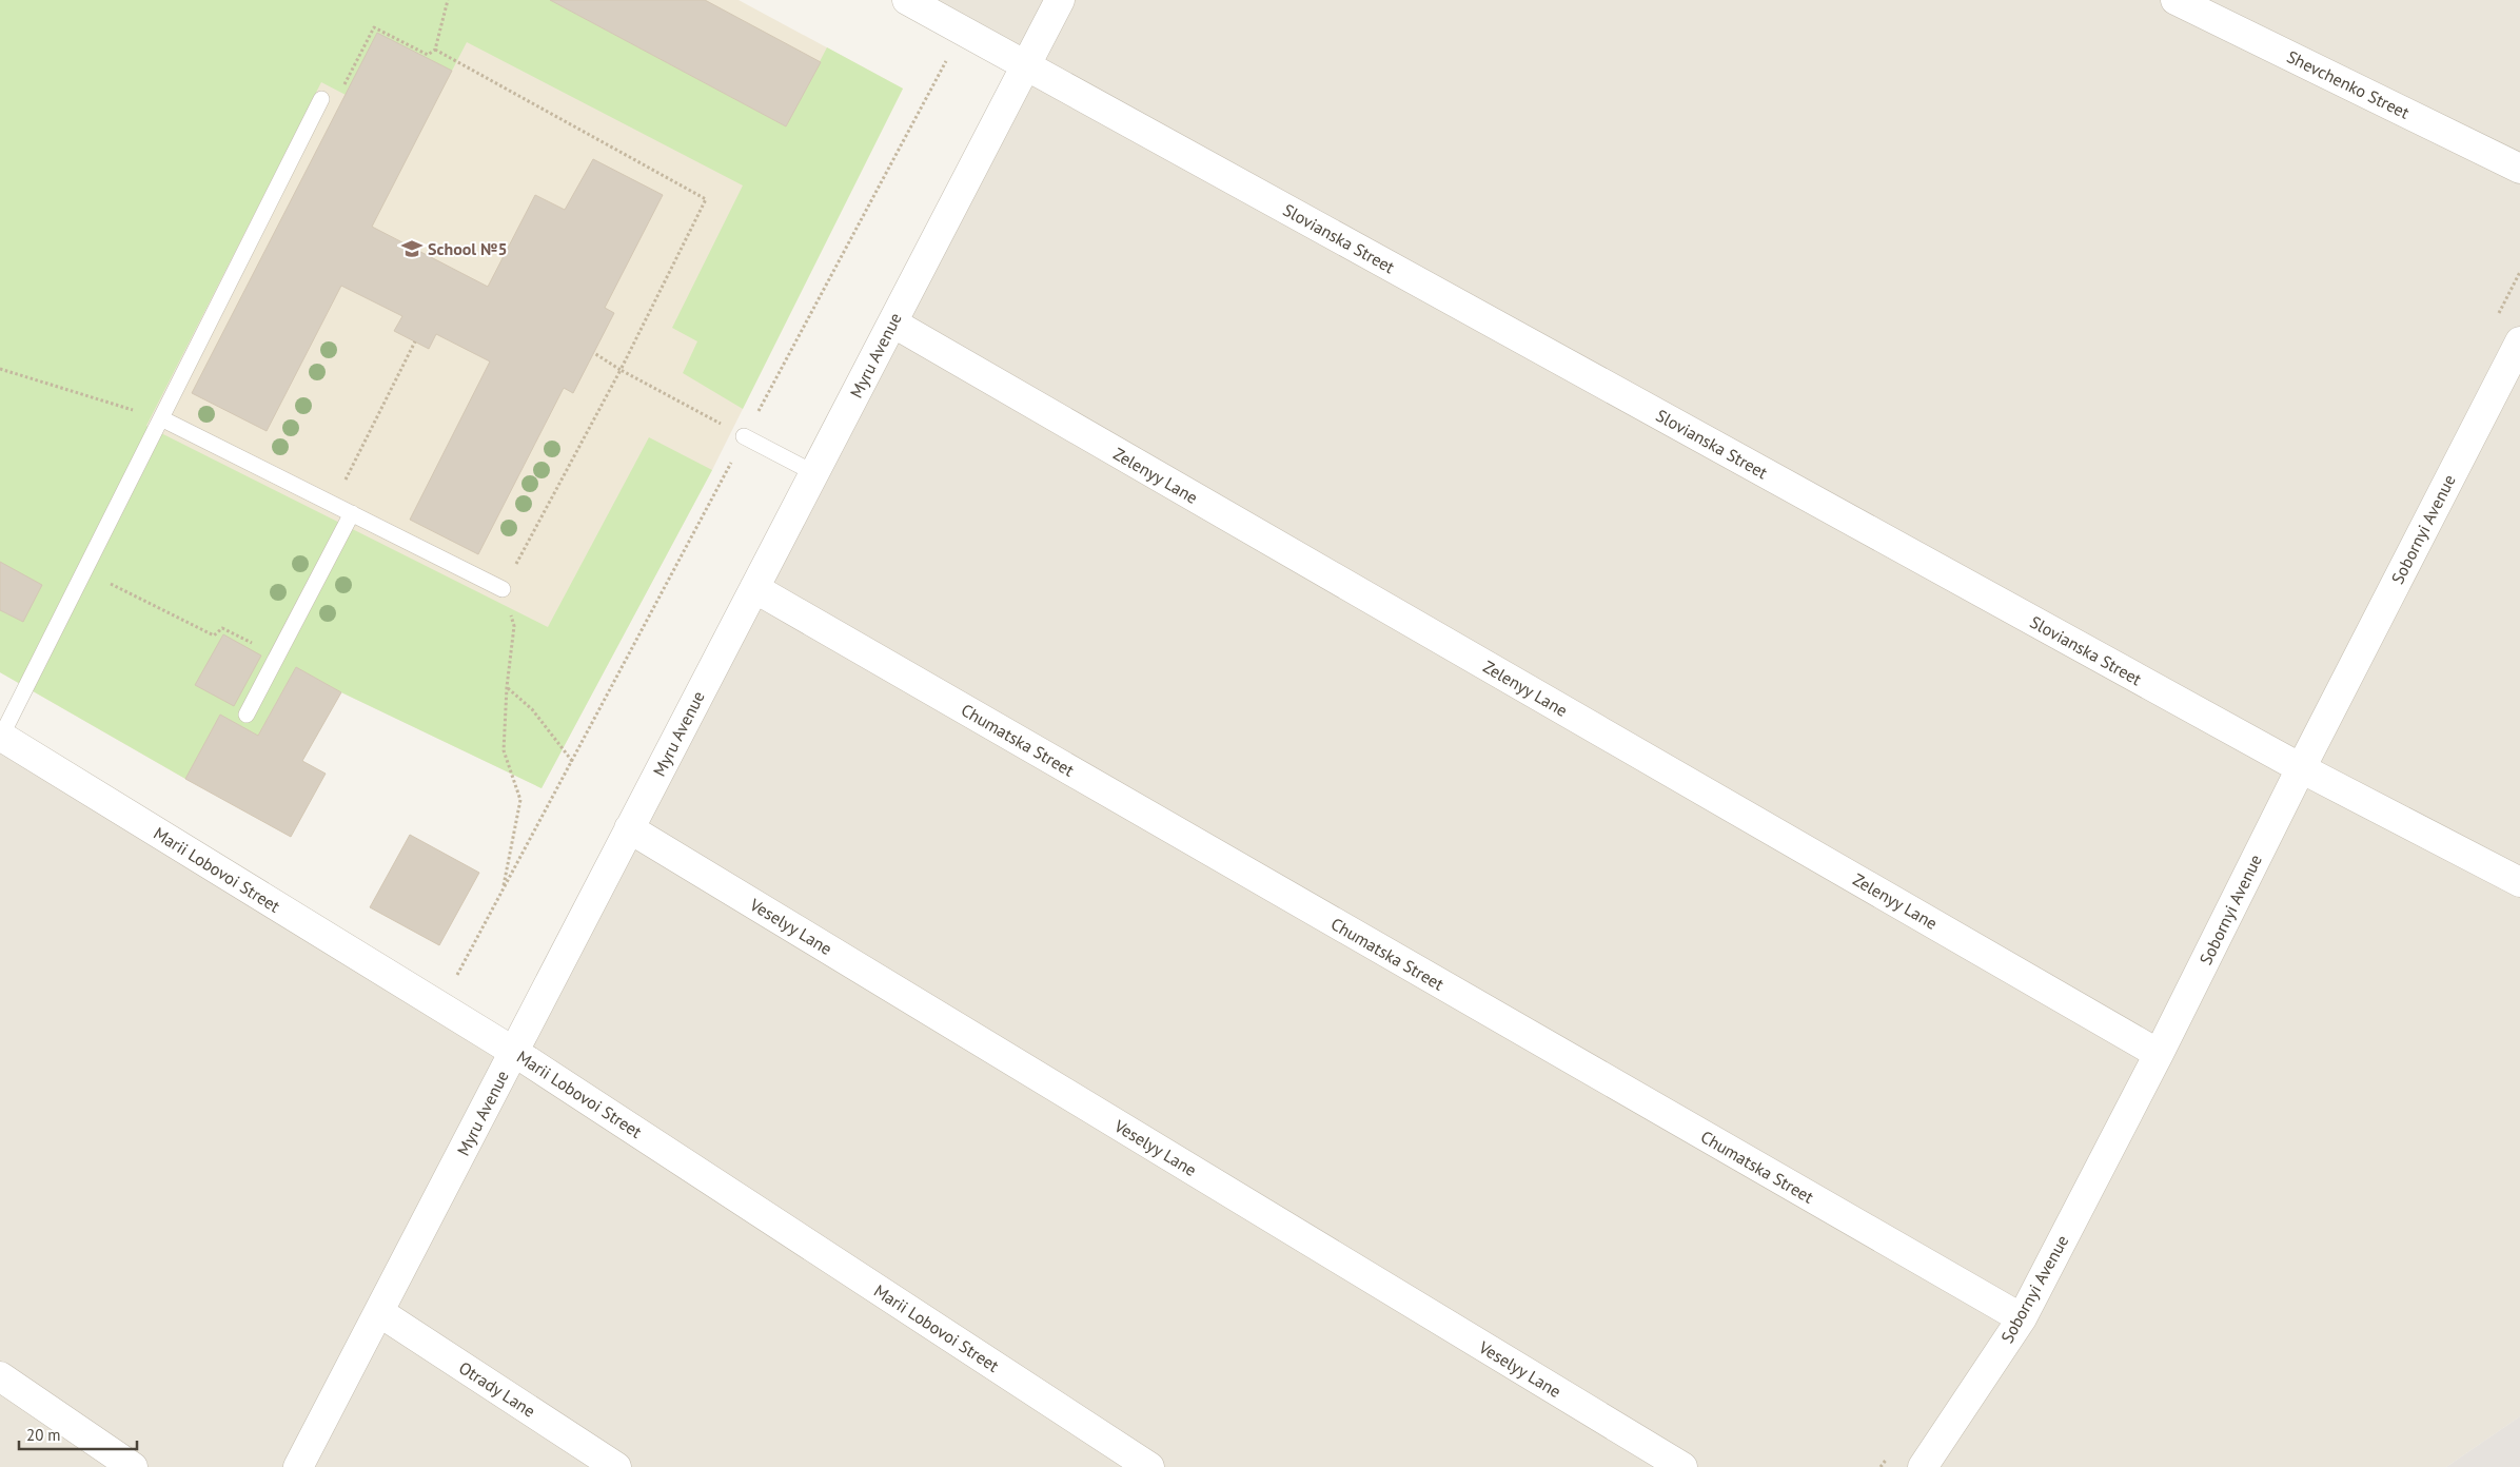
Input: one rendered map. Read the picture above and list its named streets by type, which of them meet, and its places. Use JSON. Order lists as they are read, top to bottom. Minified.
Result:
{"streets":{"street":["Shevchenko Street","Slovianska Street","Myru Avenue","Zelenyy Lane","Sobornyi Avenue","Chumatska Street","Marii Lobovoi Street","Veselyy Lane","Otrady Lane"]},"crossings":[["Slovianska Street","Myru Avenue"],["Slovianska Street","Sobornyi Avenue"],["Myru Avenue","Zelenyy Lane"],["Myru Avenue","Chumatska Street"],["Myru Avenue","Marii Lobovoi Street"],["Myru Avenue","Veselyy Lane"],["Myru Avenue","Otrady Lane"],["Zelenyy Lane","Sobornyi Avenue"],["Sobornyi Avenue","Chumatska Street"]],"places":{"school or university":["School №5"]},"scale_bar":"20 m"}
